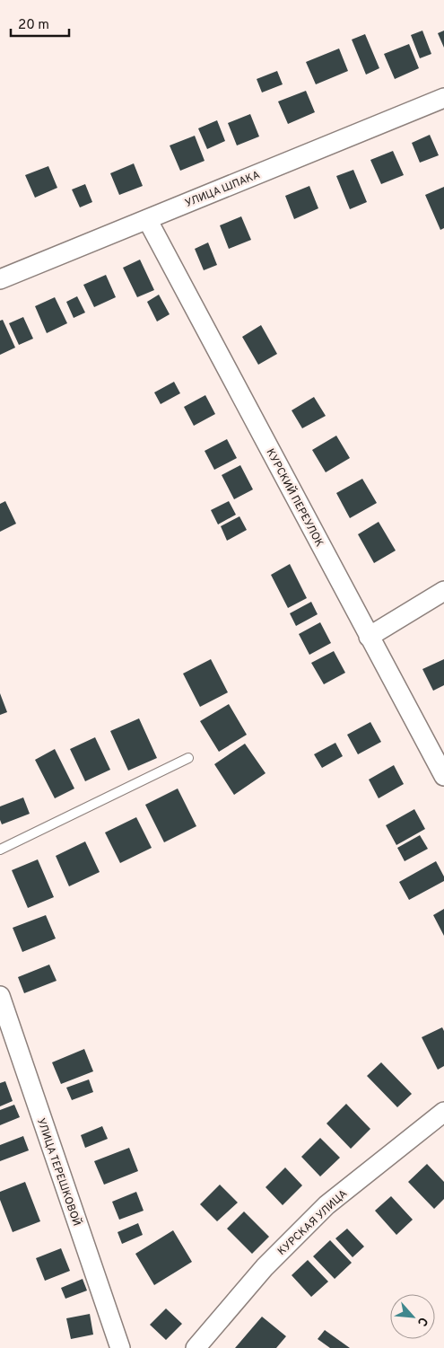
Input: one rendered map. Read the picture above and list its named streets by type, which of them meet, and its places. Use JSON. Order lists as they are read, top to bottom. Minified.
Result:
{"streets":{"street":["УЛИЦА ШПАКА","КУРСКИЙ ПЕРЕУЛОК","УЛИЦА ТЕРЕШКОВОЙ","КУРСКАЯ УЛИЦА"]},"crossings":[["УЛИЦА ШПАКА","КУРСКИЙ ПЕРЕУЛОК"]],"scale_bar":"20 m","north":"bottom right"}
